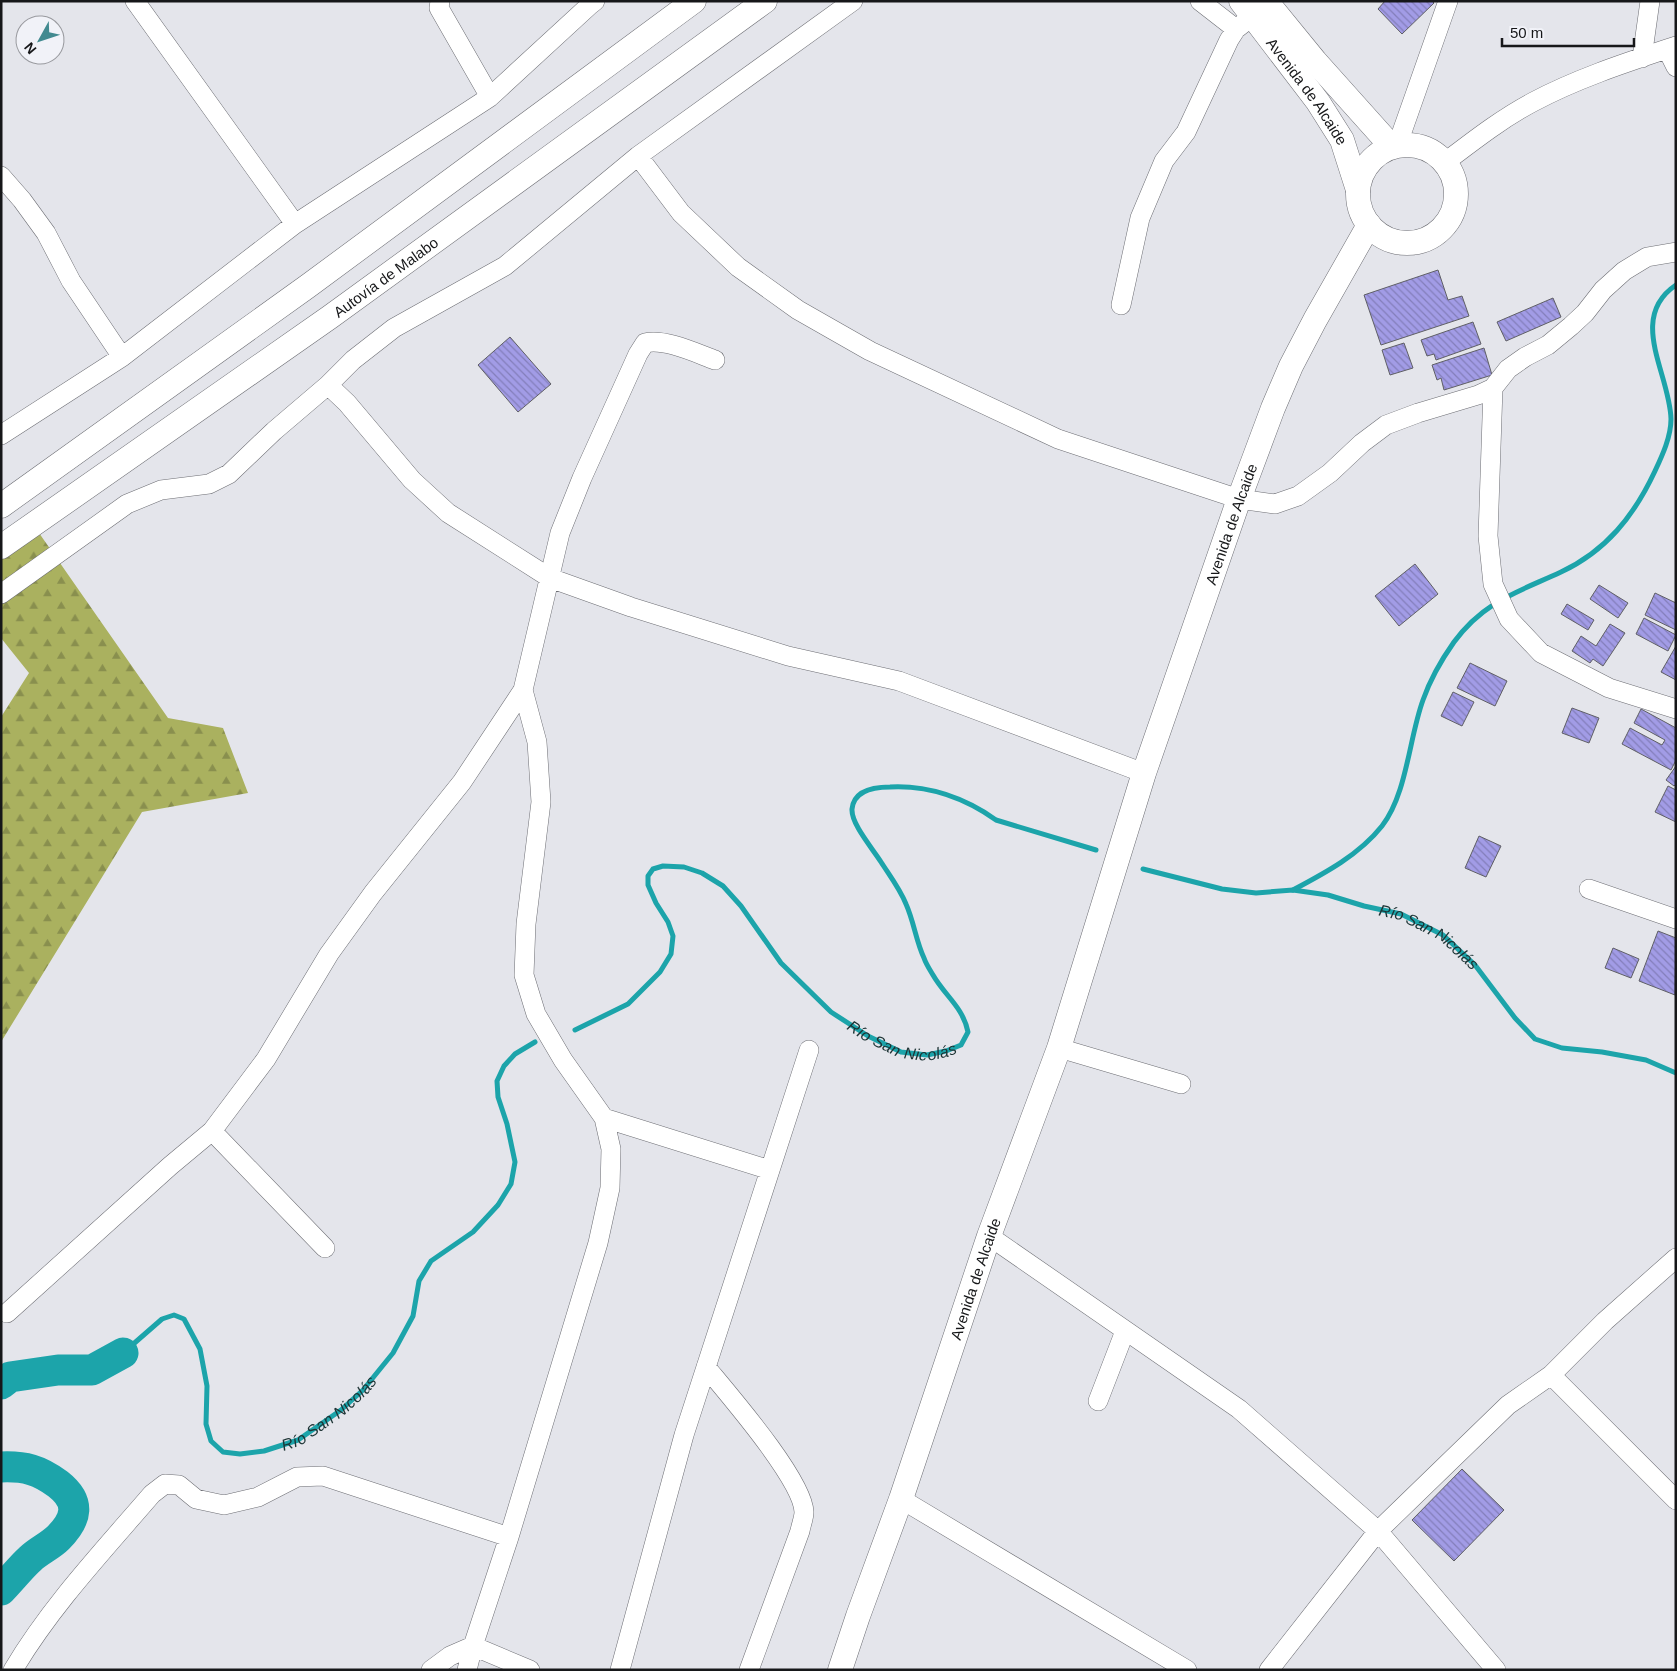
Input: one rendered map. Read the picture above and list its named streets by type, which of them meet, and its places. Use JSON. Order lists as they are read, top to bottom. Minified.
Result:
{"streets":{"main road":["Avenida de Alcaide","Autovía de Malabo"]},"water":["Río San Nicolás"],"scale_bar":"50 m","north":"bottom left"}
